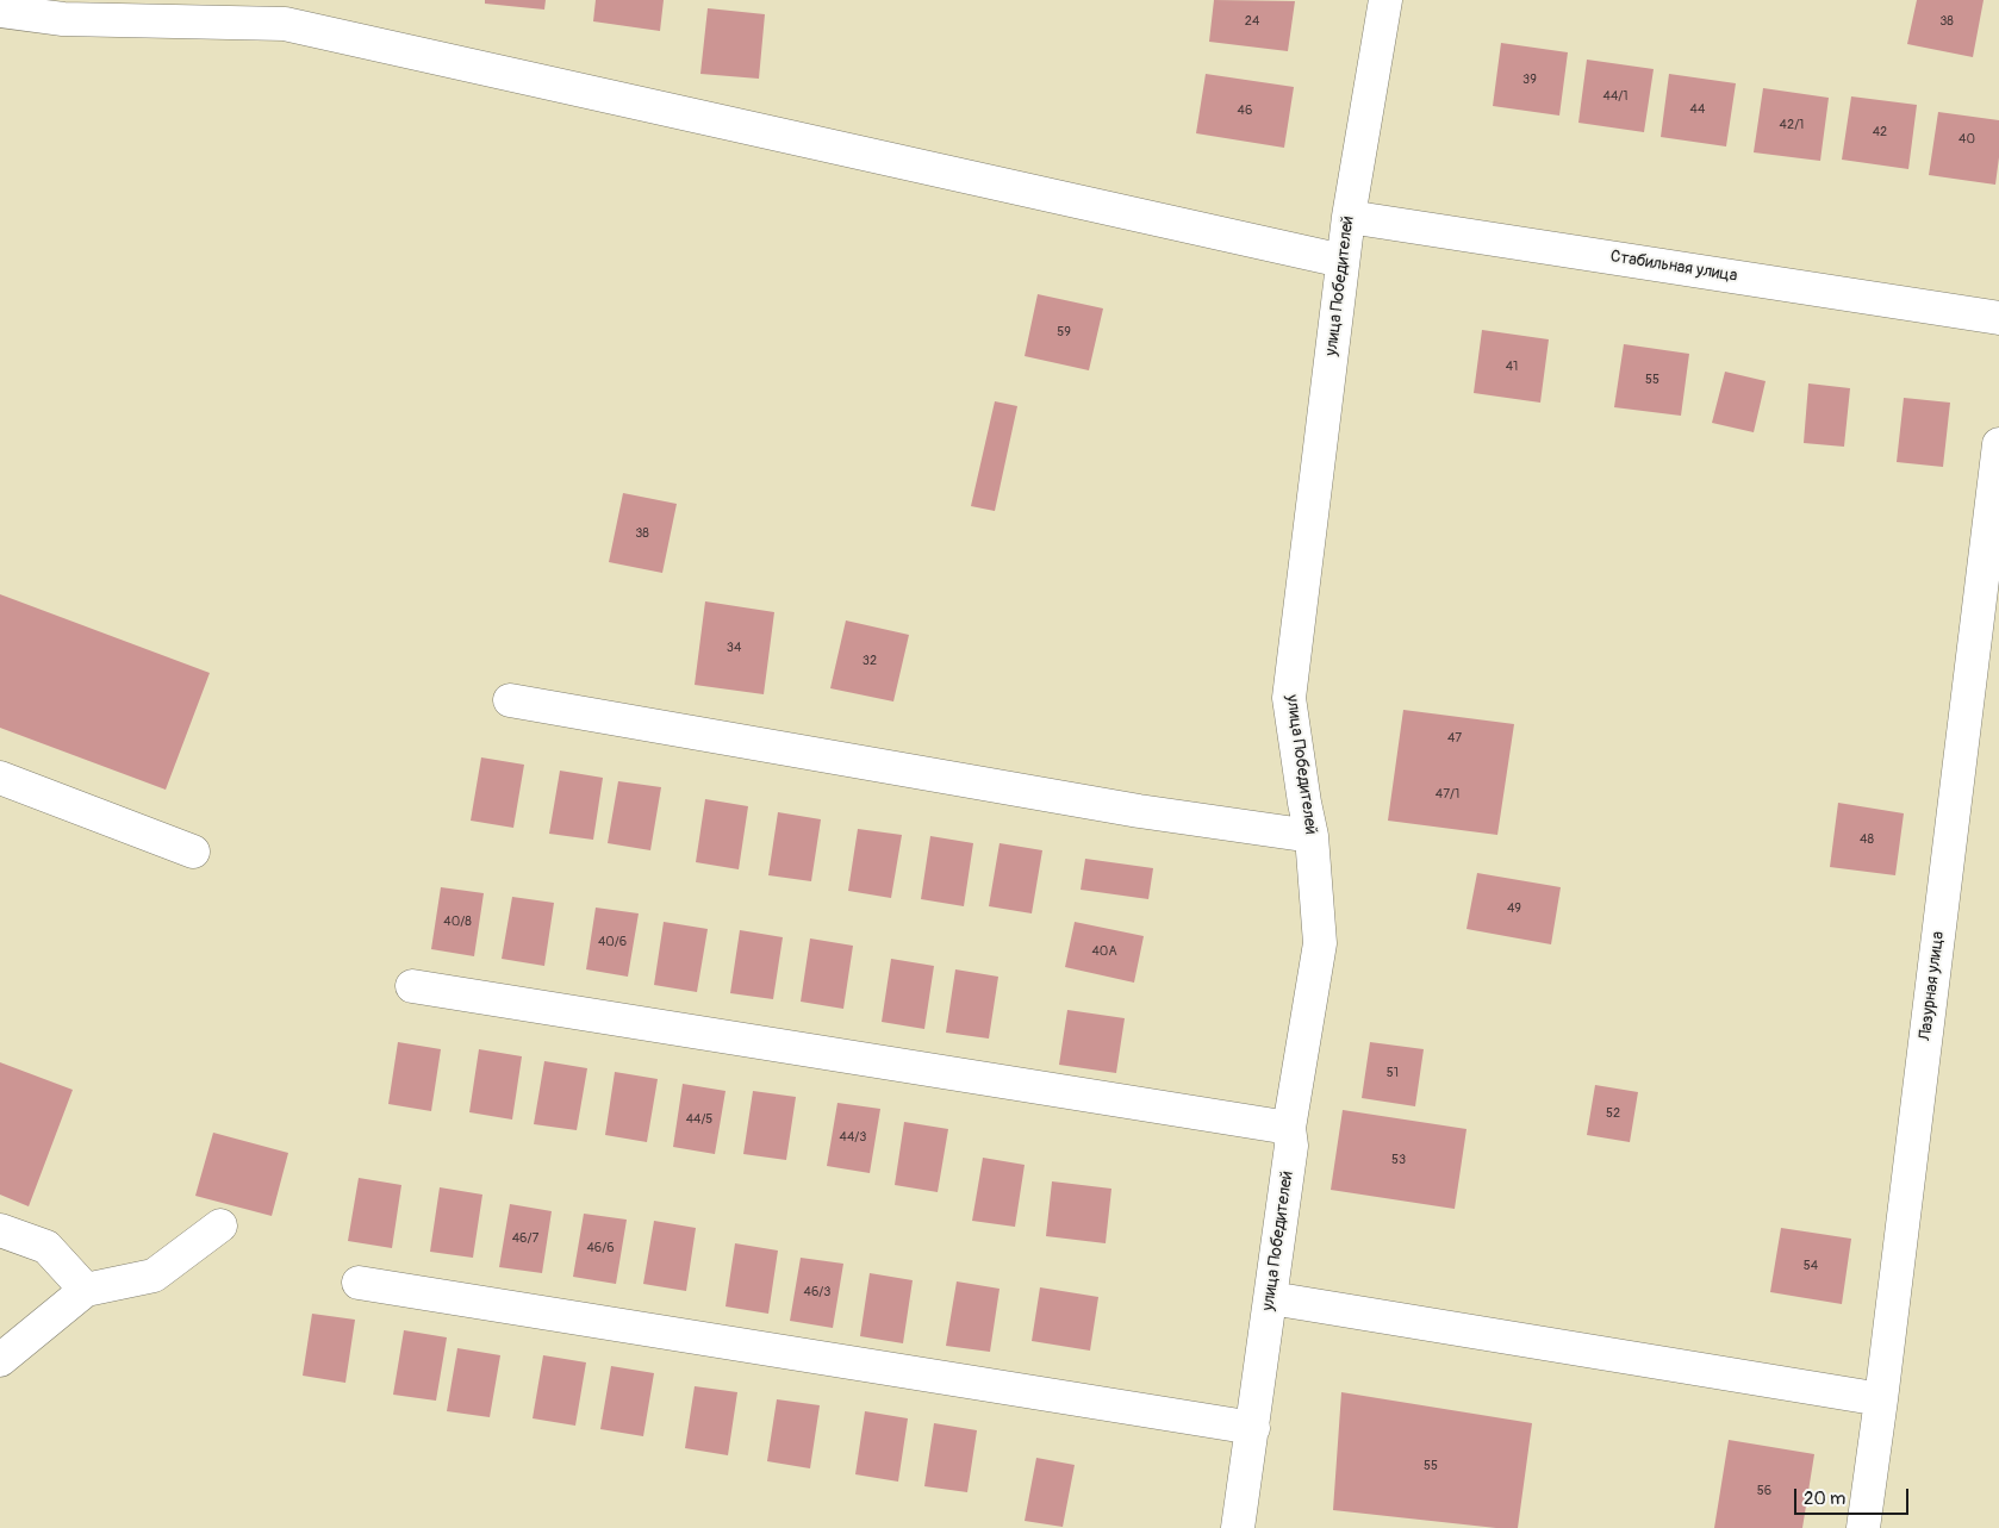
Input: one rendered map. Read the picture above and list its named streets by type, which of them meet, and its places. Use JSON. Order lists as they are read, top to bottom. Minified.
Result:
{"streets":{"street":["Стабильная улица","улица Победителей","Лазурная улица"]},"crossings":[["Стабильная улица","улица Победителей"]],"house_numbers":["24","38","39","44/1","44","46","42/1","42","40","59","41","55","38","34","32","47","47/1","48","49","40/8","40/6","40А","51","52","44/5","44/3","53","46/7","46/6","54","46/3","55","56"],"scale_bar":"20 m"}
